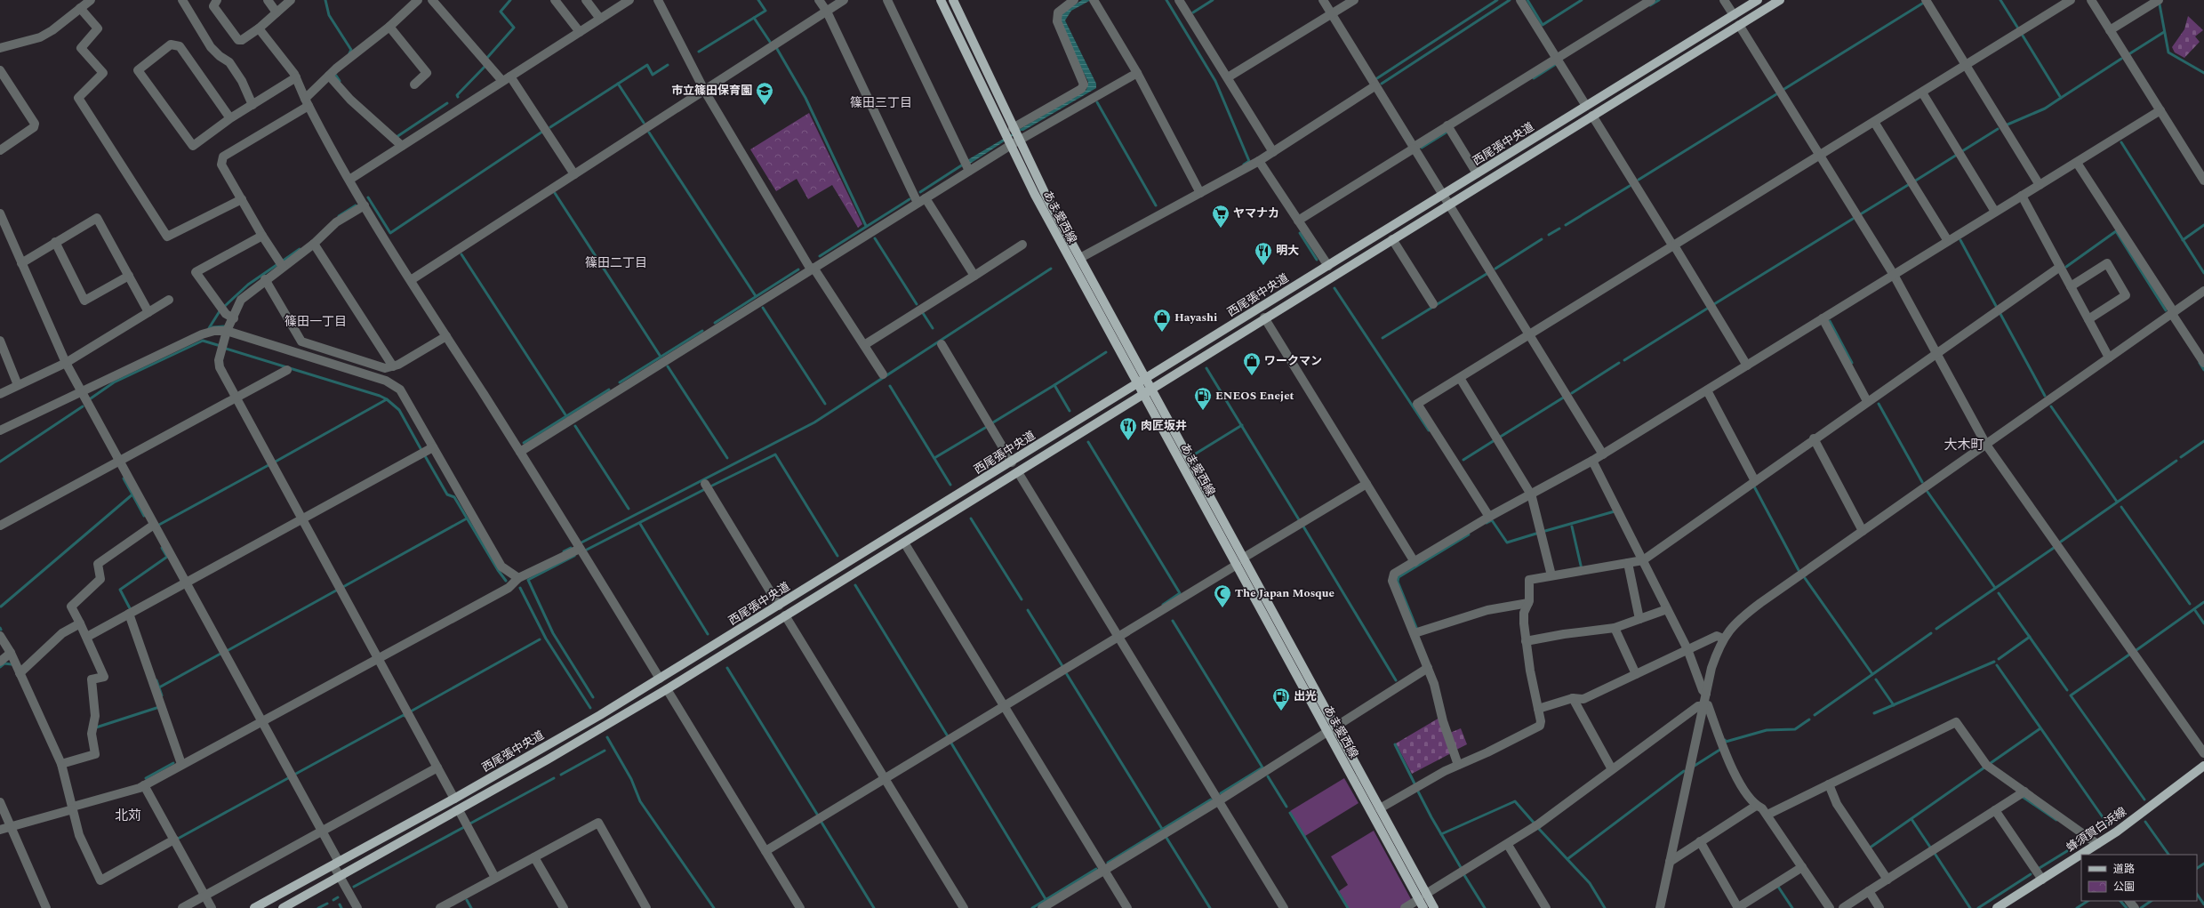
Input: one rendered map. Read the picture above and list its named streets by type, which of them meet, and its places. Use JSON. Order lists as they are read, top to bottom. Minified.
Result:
{"streets":{"main road":["西尾張中央道","あま愛西線","蜂須賀白浜線"]},"crossings":[["西尾張中央道","あま愛西線"]],"districts":["篠田三丁目","篠田二丁目","篠田一丁目","大木町","北苅"],"places":{"school or university":["市立篠田保育園"],"supermarket":["ヤマナカ"],"restaurant":["明大","肉匠坂井"],"shop":["Hayashi","ワークマン"],"fuel station":["ENEOS Enejet","出光"],"mosque":["The Japan Mosque"]},"legend":["道路","公園"]}
